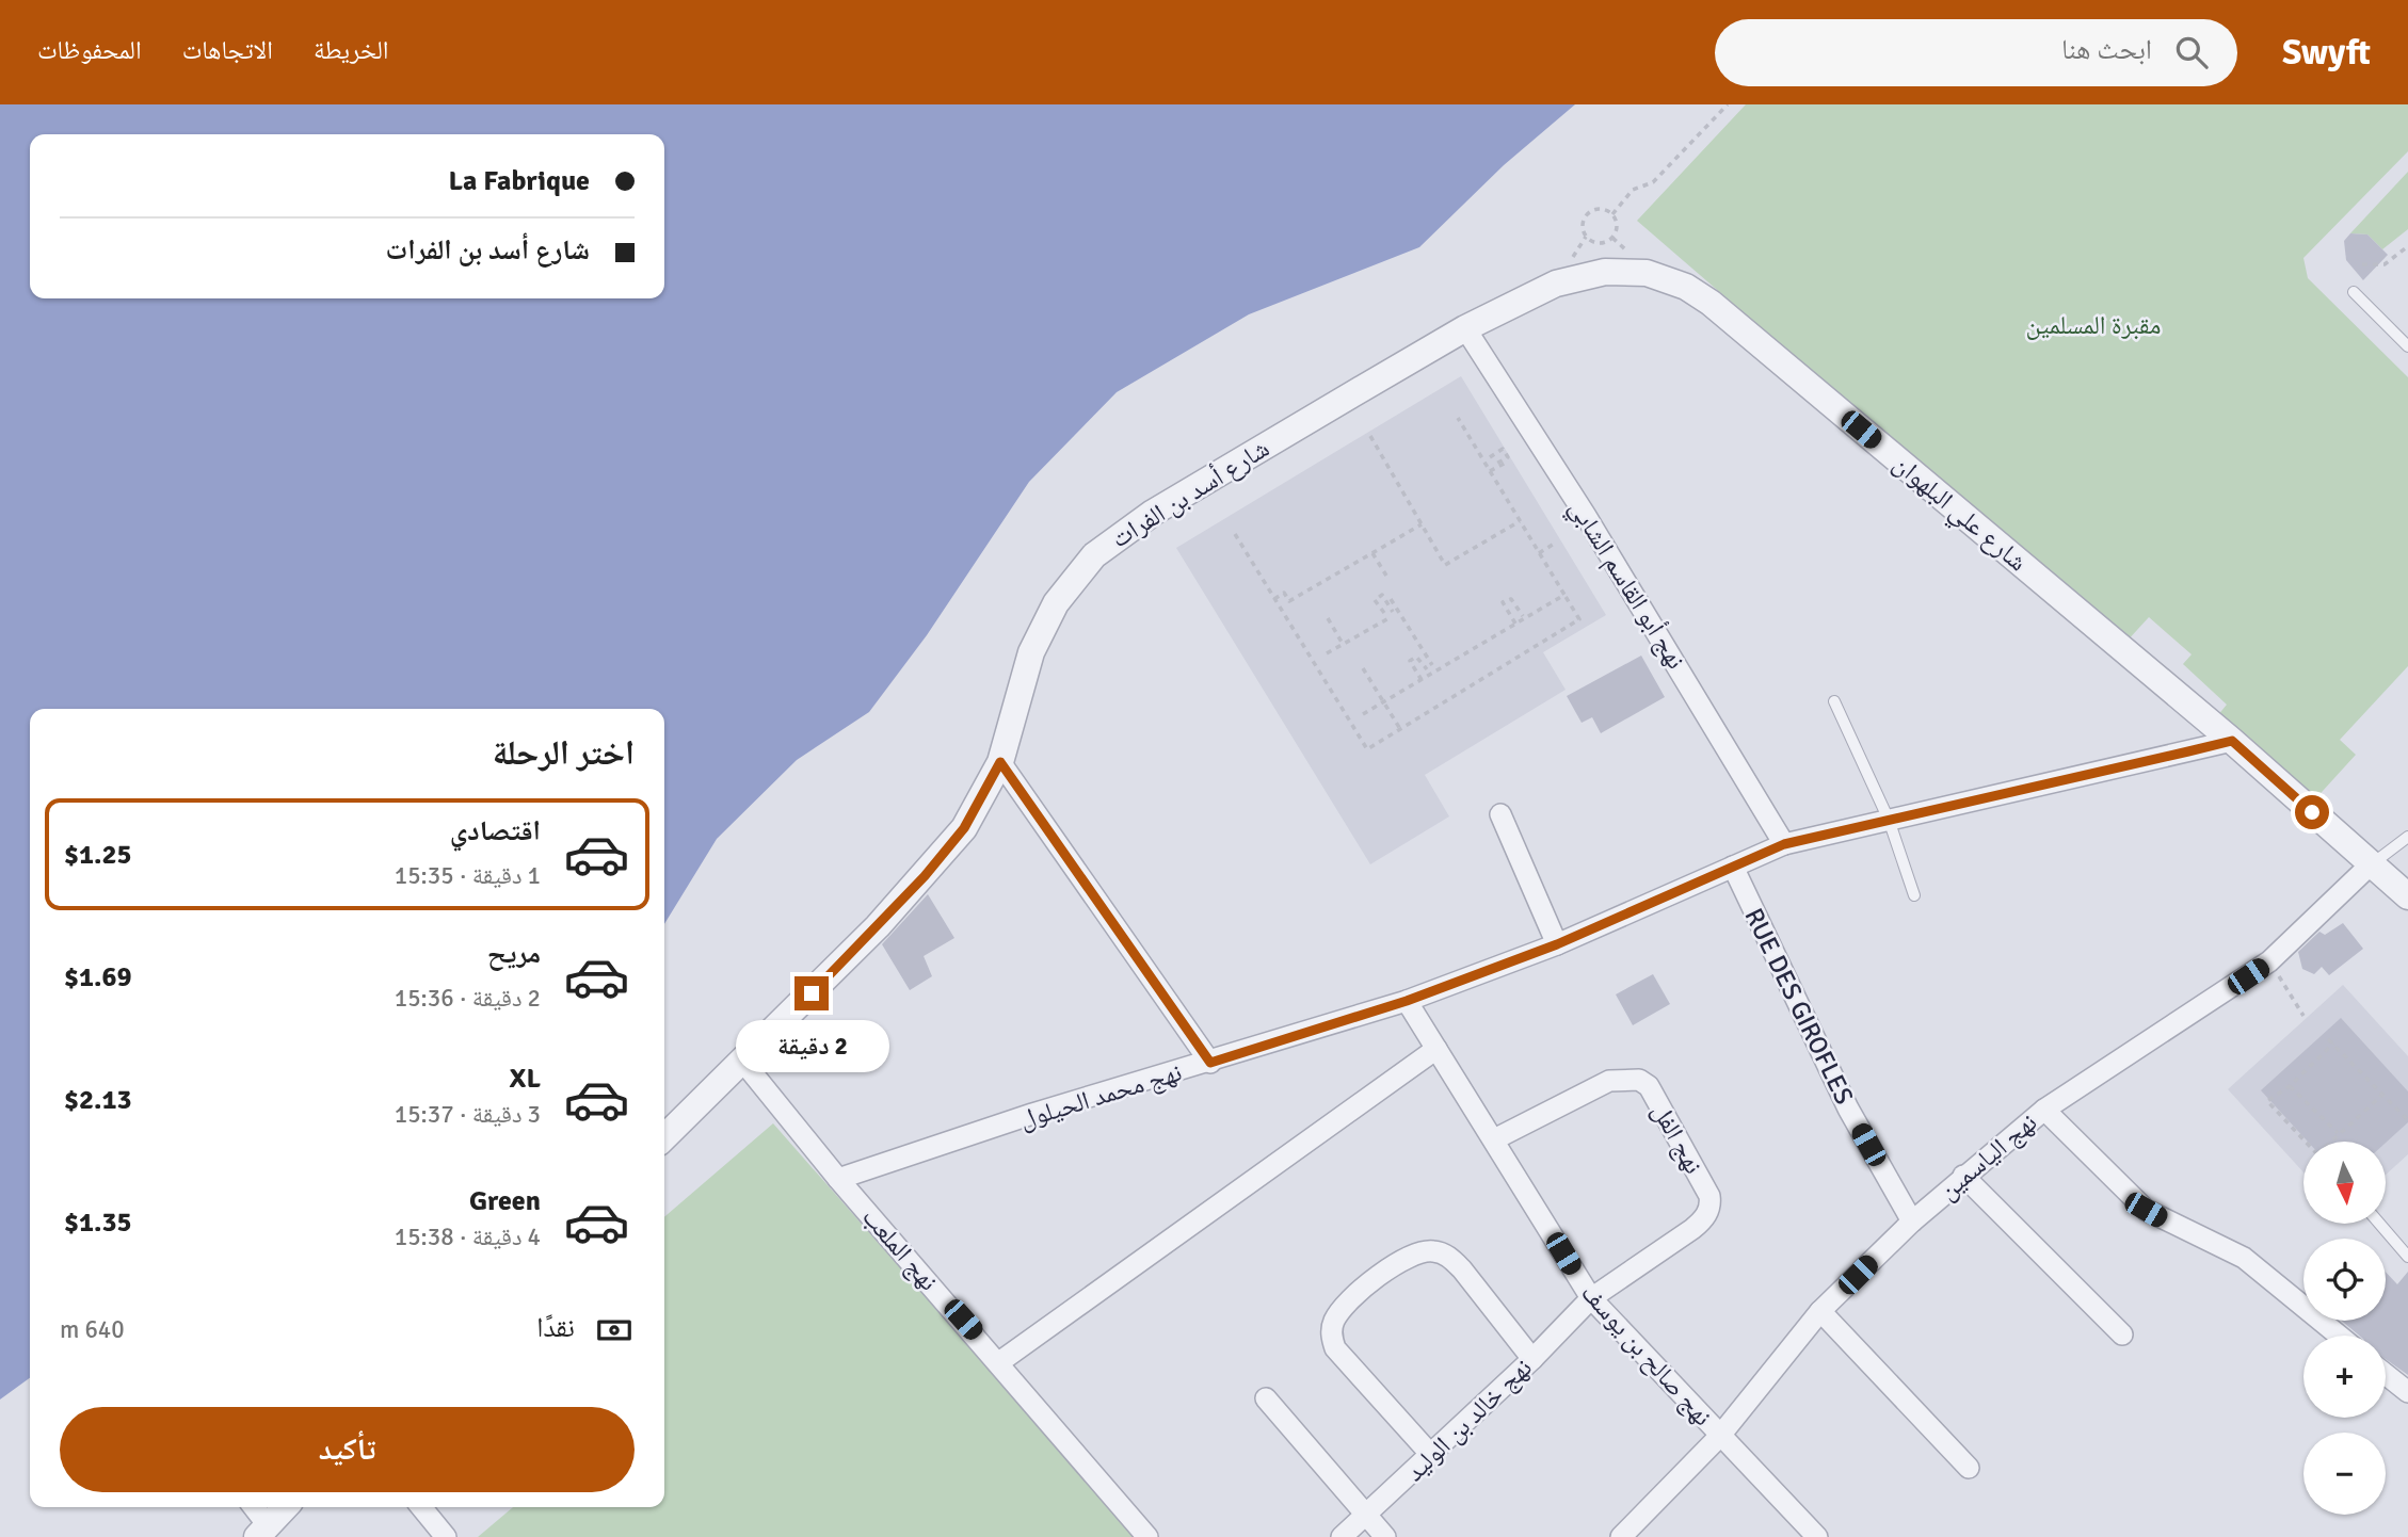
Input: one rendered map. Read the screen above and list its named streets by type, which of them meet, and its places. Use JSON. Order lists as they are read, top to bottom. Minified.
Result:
{"streets":{"street":["شارع أسد بن الفرات","شارع علي البلهوان","نهج أبو القاسم الشابي","RUE DES GIROFLES","نهج محمد الحيلول","نهج الفل","نهج الياسمين","نهج الملعب","نهج صالح بن يوسف","نهج خالد بن الوليد"]},"crossings":[["شارع أسد بن الفرات","شارع علي البلهوان"],["شارع أسد بن الفرات","نهج أبو القاسم الشابي"],["شارع أسد بن الفرات","نهج الملعب"],["شارع علي البلهوان","نهج أبو القاسم الشابي"],["شارع علي البلهوان","نهج محمد الحيلول"],["شارع علي البلهوان","نهج الياسمين"],["نهج أبو القاسم الشابي","نهج محمد الحيلول"],["RUE DES GIROFLES","نهج محمد الحيلول"],["RUE DES GIROFLES","نهج الياسمين"],["نهج محمد الحيلول","نهج الملعب"],["نهج محمد الحيلول","نهج صالح بن يوسف"],["نهج الفل","نهج صالح بن يوسف"],["نهج الفل","نهج خالد بن الوليد"],["نهج الياسمين","نهج صالح بن يوسف"],["نهج صالح بن يوسف","نهج خالد بن الوليد"]],"parks":["مقبرة المسلمين"],"north":"bottom","page":{"header":"Swyft","search":"ابحث هنا","nav":["الخريطة","الاتجاهات","المحفوظات"],"banner":["La Fabrique","شارع أسد بن الفرات"],"heading":"اختر الرحلة","list":[{"name":"اقتصادي","note":"1 دقيقة · 15:35","value":"$1.25"},{"name":"مريح","note":"2 دقيقة · 15:36","value":"$1.69"},{"name":"XL","note":"3 دقيقة · 15:37","value":"$2.13"},{"name":"Green","note":"4 دقيقة · 15:38","value":"$1.35"}],"bubble":"2 دقيقة","map_buttons":["+","−"],"pay":["نقدًا","640 m"],"buttons":"تأكيد"}}
